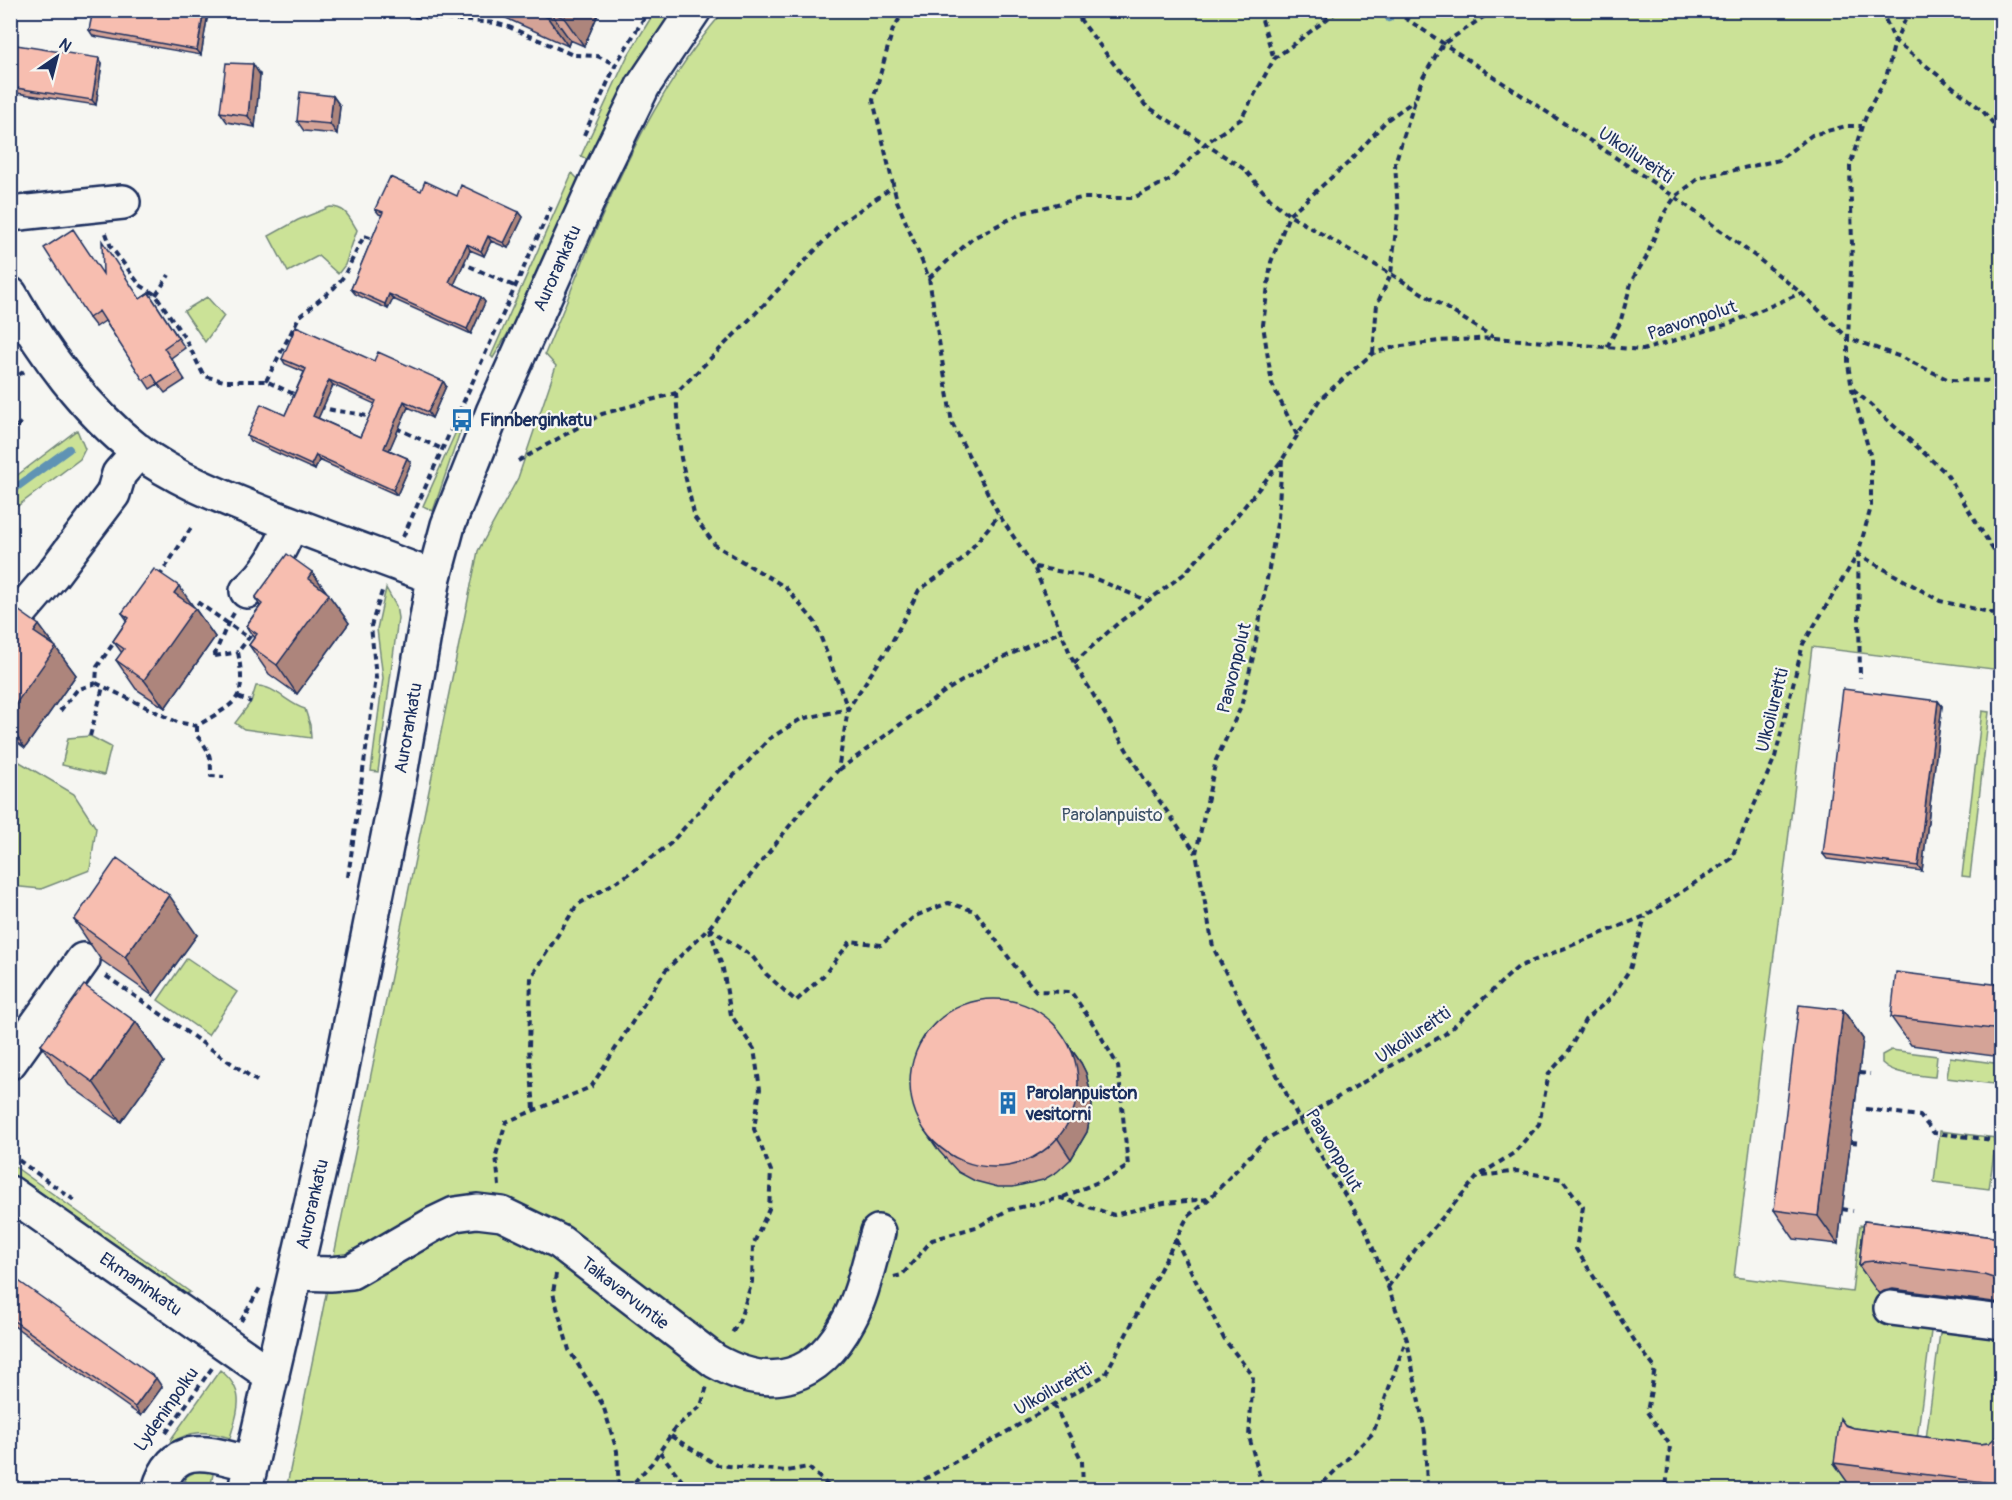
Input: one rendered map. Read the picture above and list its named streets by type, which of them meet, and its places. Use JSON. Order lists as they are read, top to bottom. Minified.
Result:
{"streets":{"street":["Aurorankatu","Ekmaninkatu","Taikavarvuntie"],"path":["Ulkoilureitti","Paavonpolut","Lydeninpolku"]},"crossings":[["Ulkoilureitti","Paavonpolut"],["Aurorankatu","Ekmaninkatu"],["Aurorankatu","Taikavarvuntie"],["Ekmaninkatu","Lydeninpolku"]],"parks":["Parolanpuisto"],"places":{"bus stop":["Finnberginkatu"],"building":["Parolanpuiston vesitorni"]},"north":"top right"}
